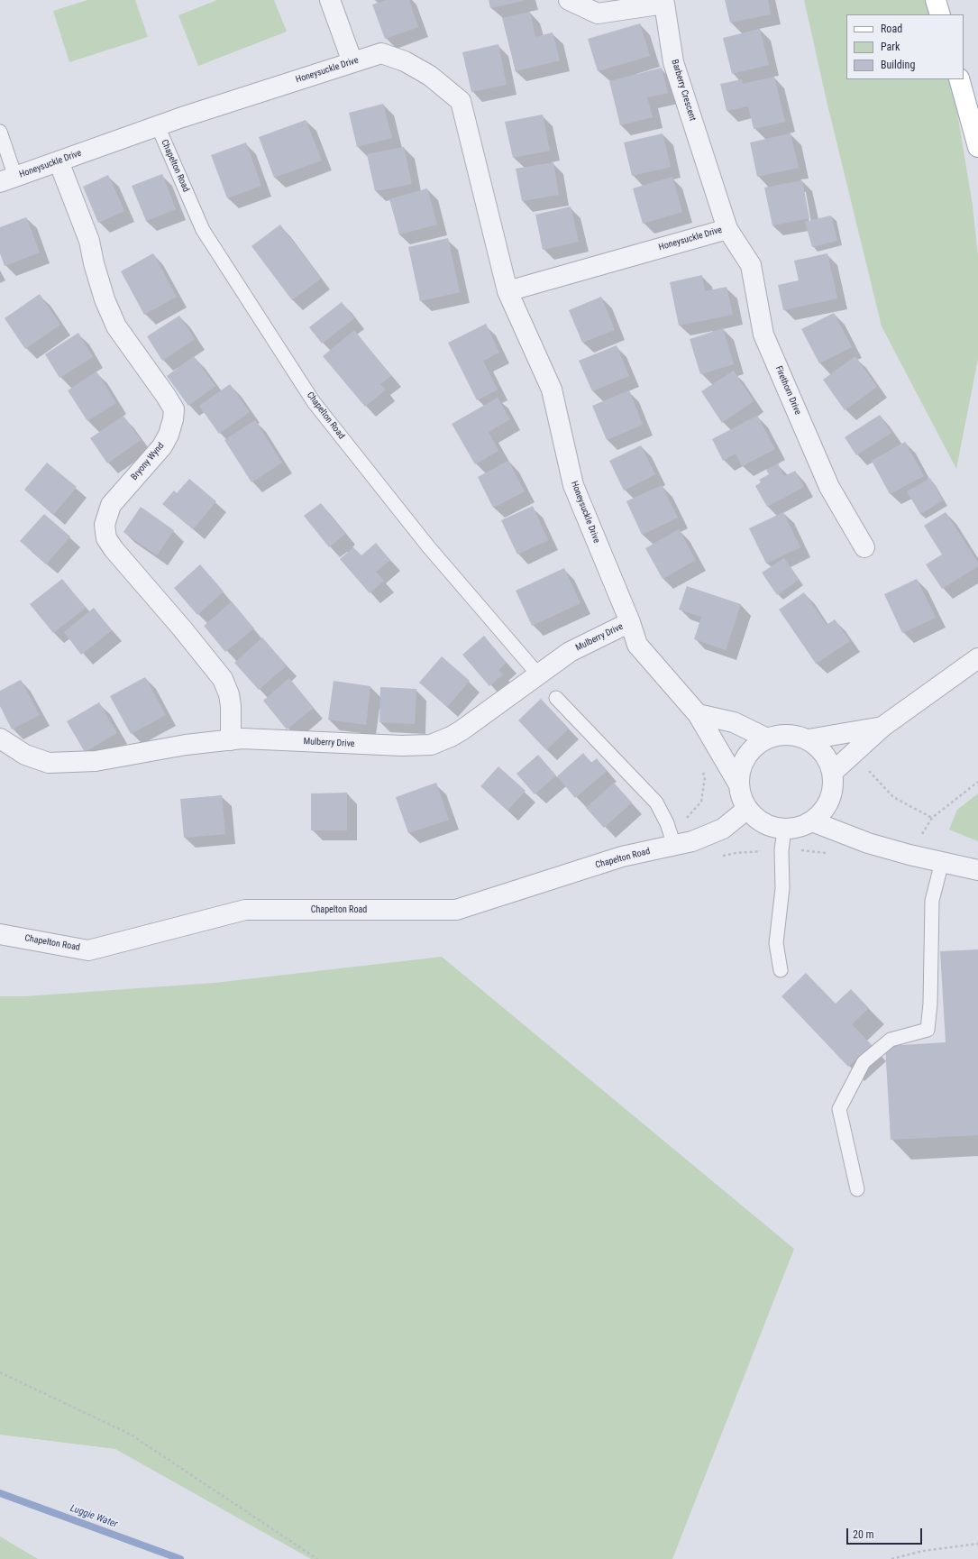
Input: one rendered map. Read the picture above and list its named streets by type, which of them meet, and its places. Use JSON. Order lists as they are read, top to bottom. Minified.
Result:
{"streets":{"street":["Honeysuckle Drive","Barberry Crescent","Chapelton Road","Firethorn Drive","Bryony Wynd","Mulberry Drive"]},"crossings":[["Honeysuckle Drive","Barberry Crescent"],["Honeysuckle Drive","Chapelton Road"],["Honeysuckle Drive","Firethorn Drive"],["Honeysuckle Drive","Bryony Wynd"],["Honeysuckle Drive","Mulberry Drive"],["Barberry Crescent","Firethorn Drive"],["Chapelton Road","Mulberry Drive"],["Bryony Wynd","Mulberry Drive"]],"water":["Luggie Water"],"legend":["Road","Park","Building"],"scale_bar":"20 m"}
